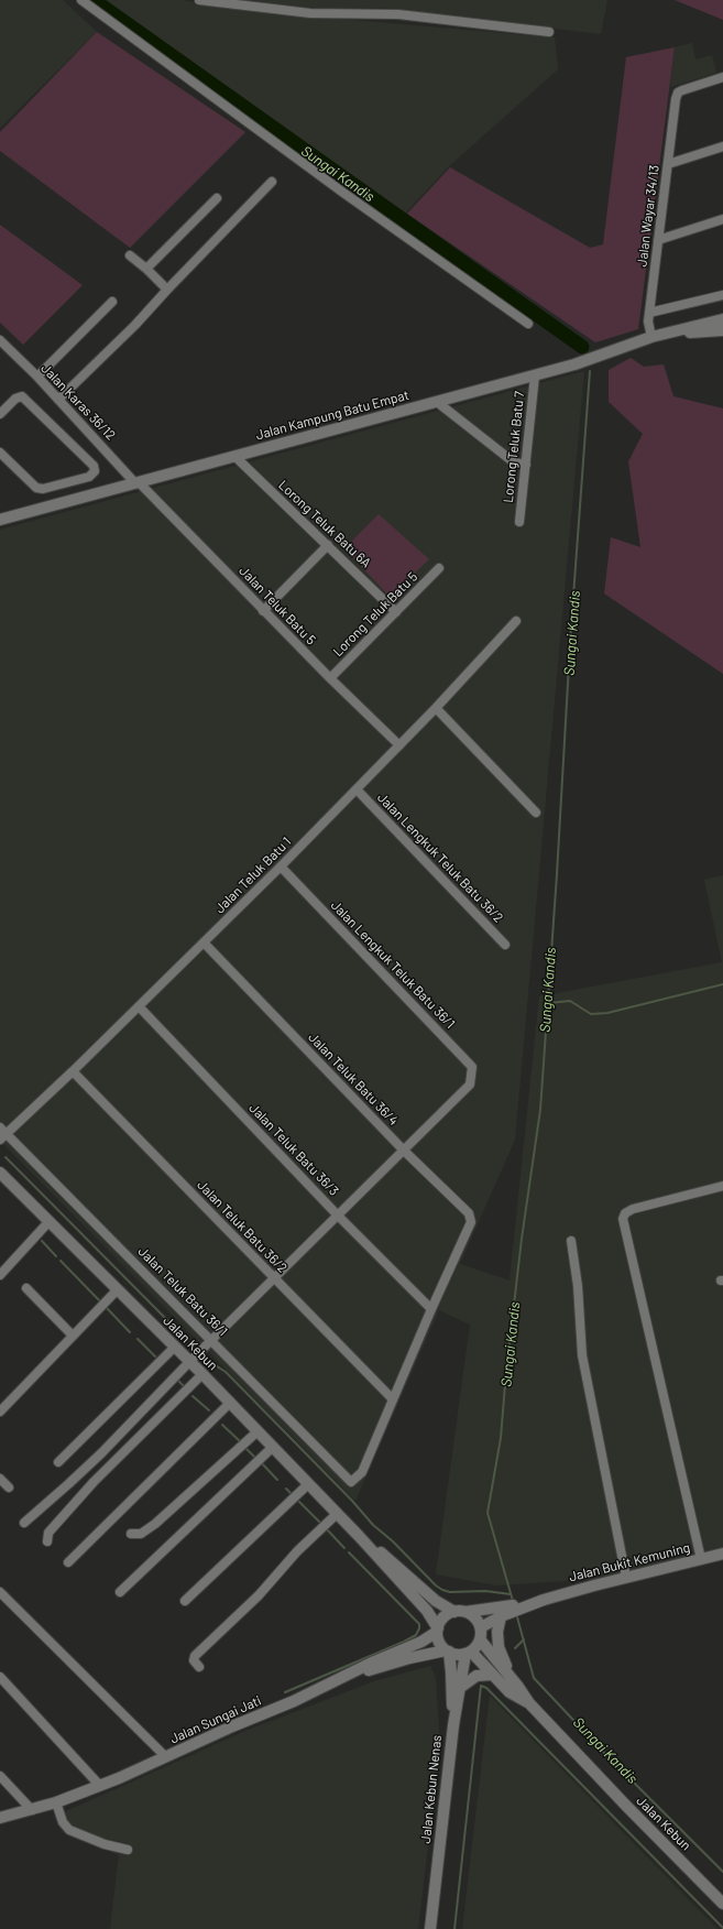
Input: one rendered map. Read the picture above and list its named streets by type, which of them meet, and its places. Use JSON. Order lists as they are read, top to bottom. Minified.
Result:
{"streets":{"main road":["Jalan Kampung Batu Empat","Jalan Kebun","Jalan Bukit Kemuning","Jalan Sungai Jati","Jalan Kebun Nenas"],"street":["Jalan Wayar 34/13","Jalan Karas 36/12","Lorong Teluk Batu 7","Lorong Teluk Batu 6A","Jalan Teluk Batu 5","Lorong Teluk Batu 5","Jalan Lengkuk Teluk Batu 36/2","Jalan Teluk Batu 1","Jalan Lengkuk Teluk Batu 36/1","Jalan Teluk Batu 36/4","Jalan Teluk Batu 36/3","Jalan Teluk Batu 36/2","Jalan Teluk Batu 36/1"]},"crossings":[["Jalan Wayar 34/13","Jalan Kampung Batu Empat"],["Jalan Karas 36/12","Jalan Kampung Batu Empat"],["Jalan Karas 36/12","Jalan Teluk Batu 5"],["Jalan Kampung Batu Empat","Lorong Teluk Batu 7"],["Jalan Kampung Batu Empat","Lorong Teluk Batu 6A"],["Jalan Kampung Batu Empat","Jalan Teluk Batu 5"],["Lorong Teluk Batu 6A","Lorong Teluk Batu 5"],["Jalan Teluk Batu 5","Lorong Teluk Batu 5"],["Jalan Teluk Batu 5","Jalan Teluk Batu 1"],["Jalan Lengkuk Teluk Batu 36/2","Jalan Teluk Batu 1"],["Jalan Teluk Batu 1","Jalan Lengkuk Teluk Batu 36/1"],["Jalan Teluk Batu 1","Jalan Teluk Batu 36/4"],["Jalan Teluk Batu 1","Jalan Teluk Batu 36/3"],["Jalan Teluk Batu 1","Jalan Teluk Batu 36/2"],["Jalan Teluk Batu 1","Jalan Teluk Batu 36/1"],["Jalan Lengkuk Teluk Batu 36/1","Jalan Teluk Batu 36/4"],["Jalan Teluk Batu 36/4","Jalan Teluk Batu 36/3"],["Jalan Teluk Batu 36/4","Jalan Teluk Batu 36/2"],["Jalan Teluk Batu 36/4","Jalan Teluk Batu 36/1"],["Jalan Kebun","Jalan Bukit Kemuning"],["Jalan Kebun","Jalan Sungai Jati"],["Jalan Kebun","Jalan Kebun Nenas"],["Jalan Bukit Kemuning","Jalan Sungai Jati"],["Jalan Bukit Kemuning","Jalan Kebun Nenas"],["Jalan Sungai Jati","Jalan Kebun Nenas"]],"water":["Sungai Kandis"]}
